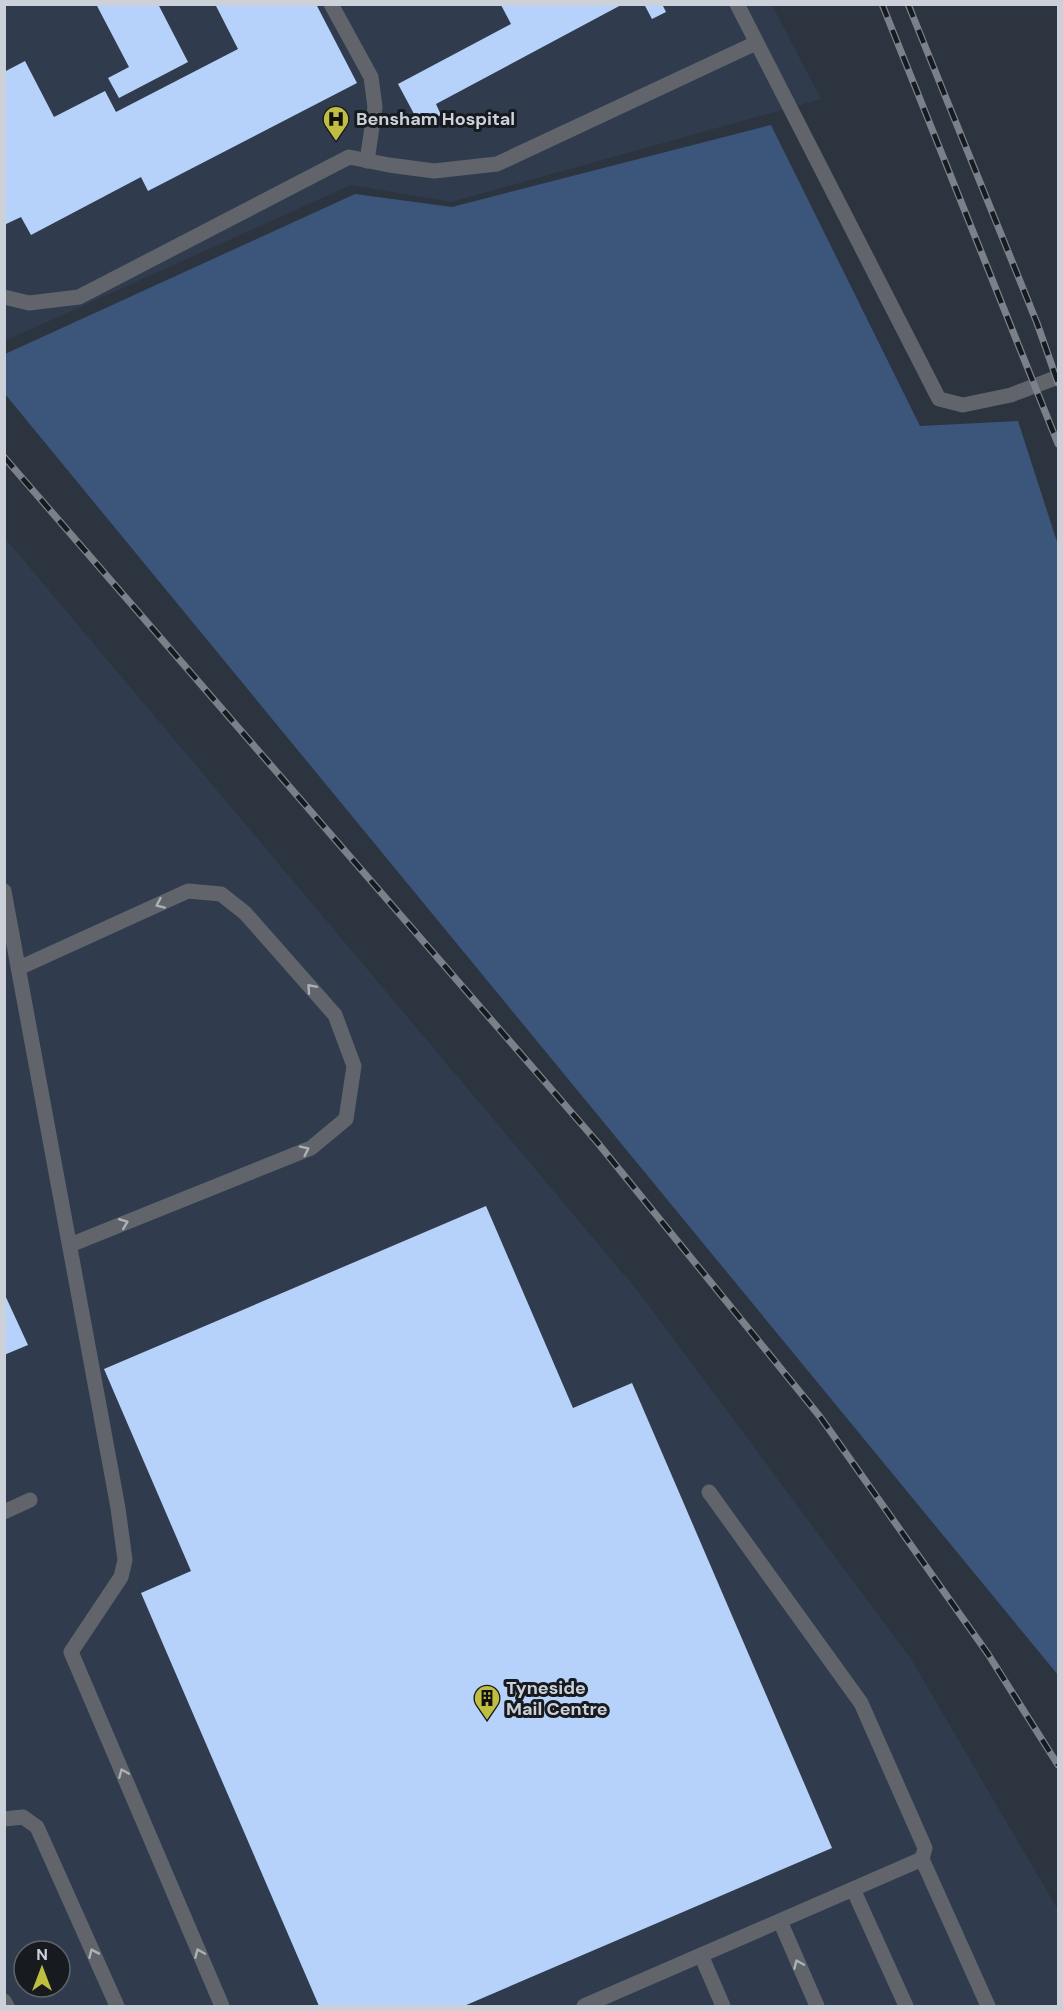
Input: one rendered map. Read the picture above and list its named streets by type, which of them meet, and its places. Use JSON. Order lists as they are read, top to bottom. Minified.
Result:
{"places":{"hospital":["Bensham Hospital"],"building":["Tyneside Mail Centre"]},"north":"top"}
